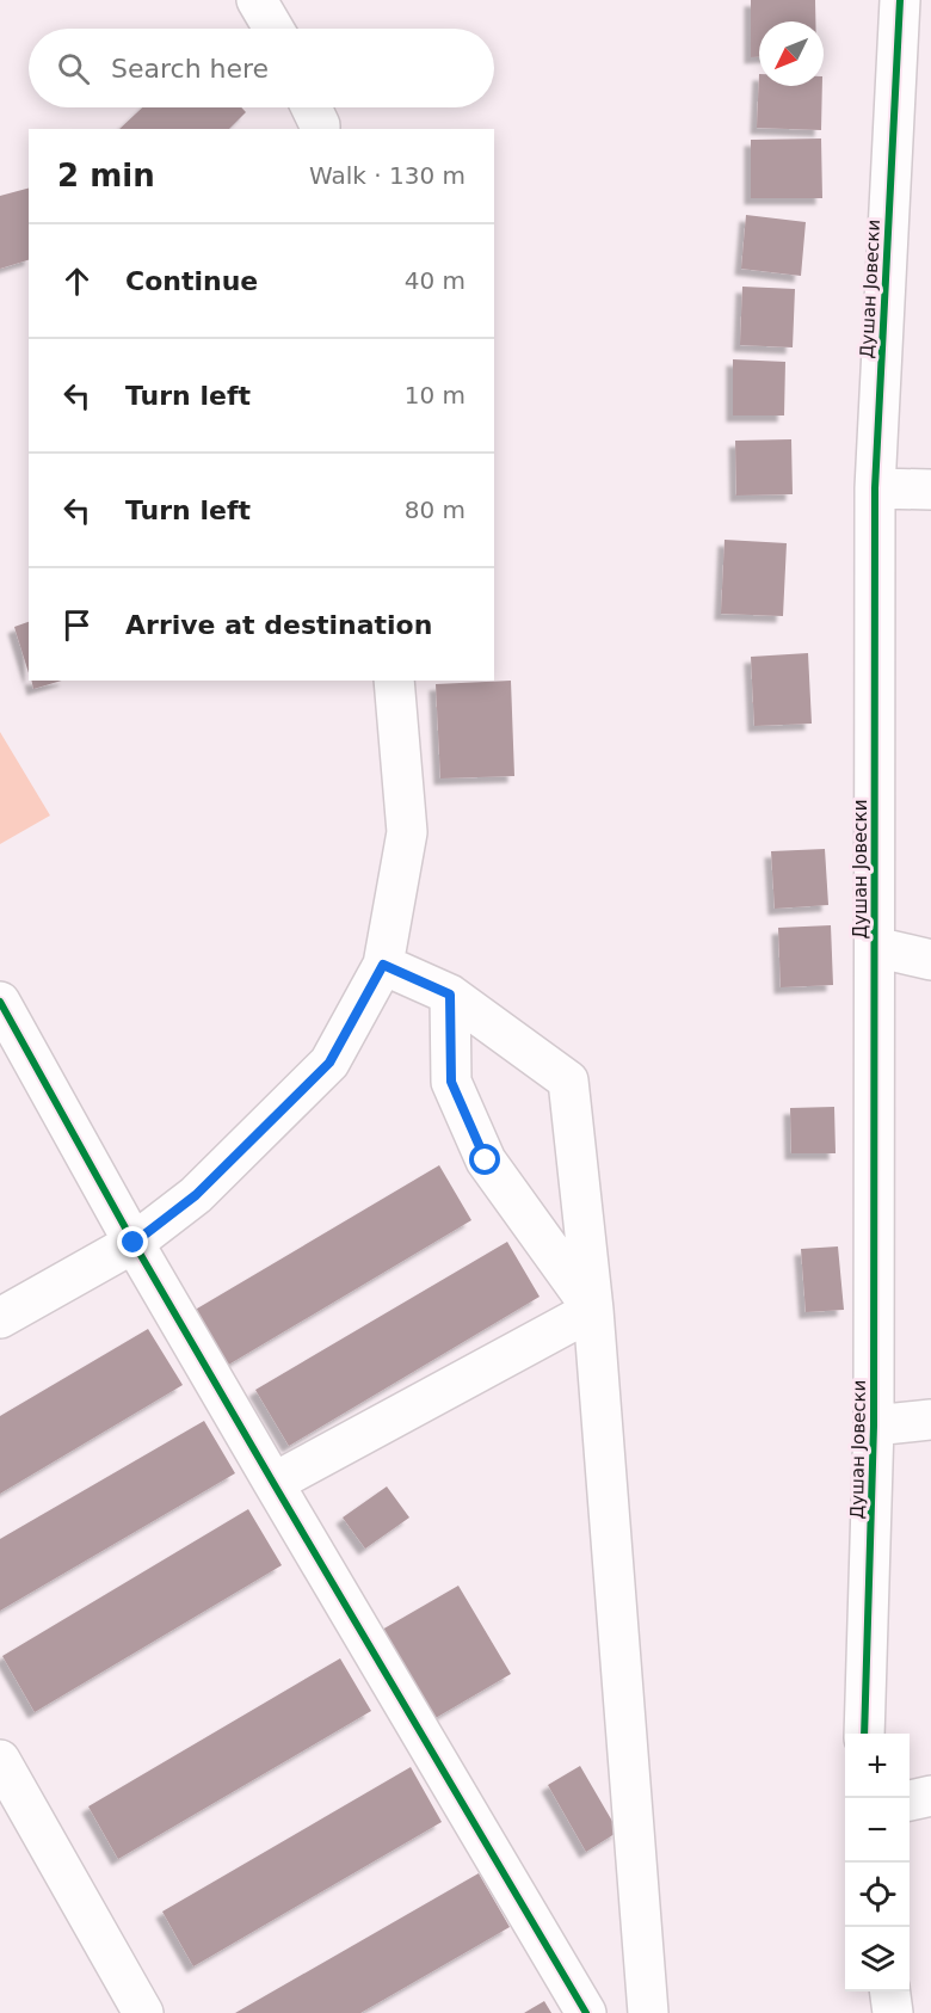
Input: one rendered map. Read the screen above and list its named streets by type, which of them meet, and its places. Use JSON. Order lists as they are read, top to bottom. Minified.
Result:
{"streets":{"street":["Душан Јовески"]},"north":"bottom left","page":{"search":"Search here","heading":["2 min","Walk · 130 m"],"list":[["Continue","40 m"],["Turn left","10 m"],["Turn left","80 m"],"Arrive at destination"],"map_buttons":["+","−"]}}
